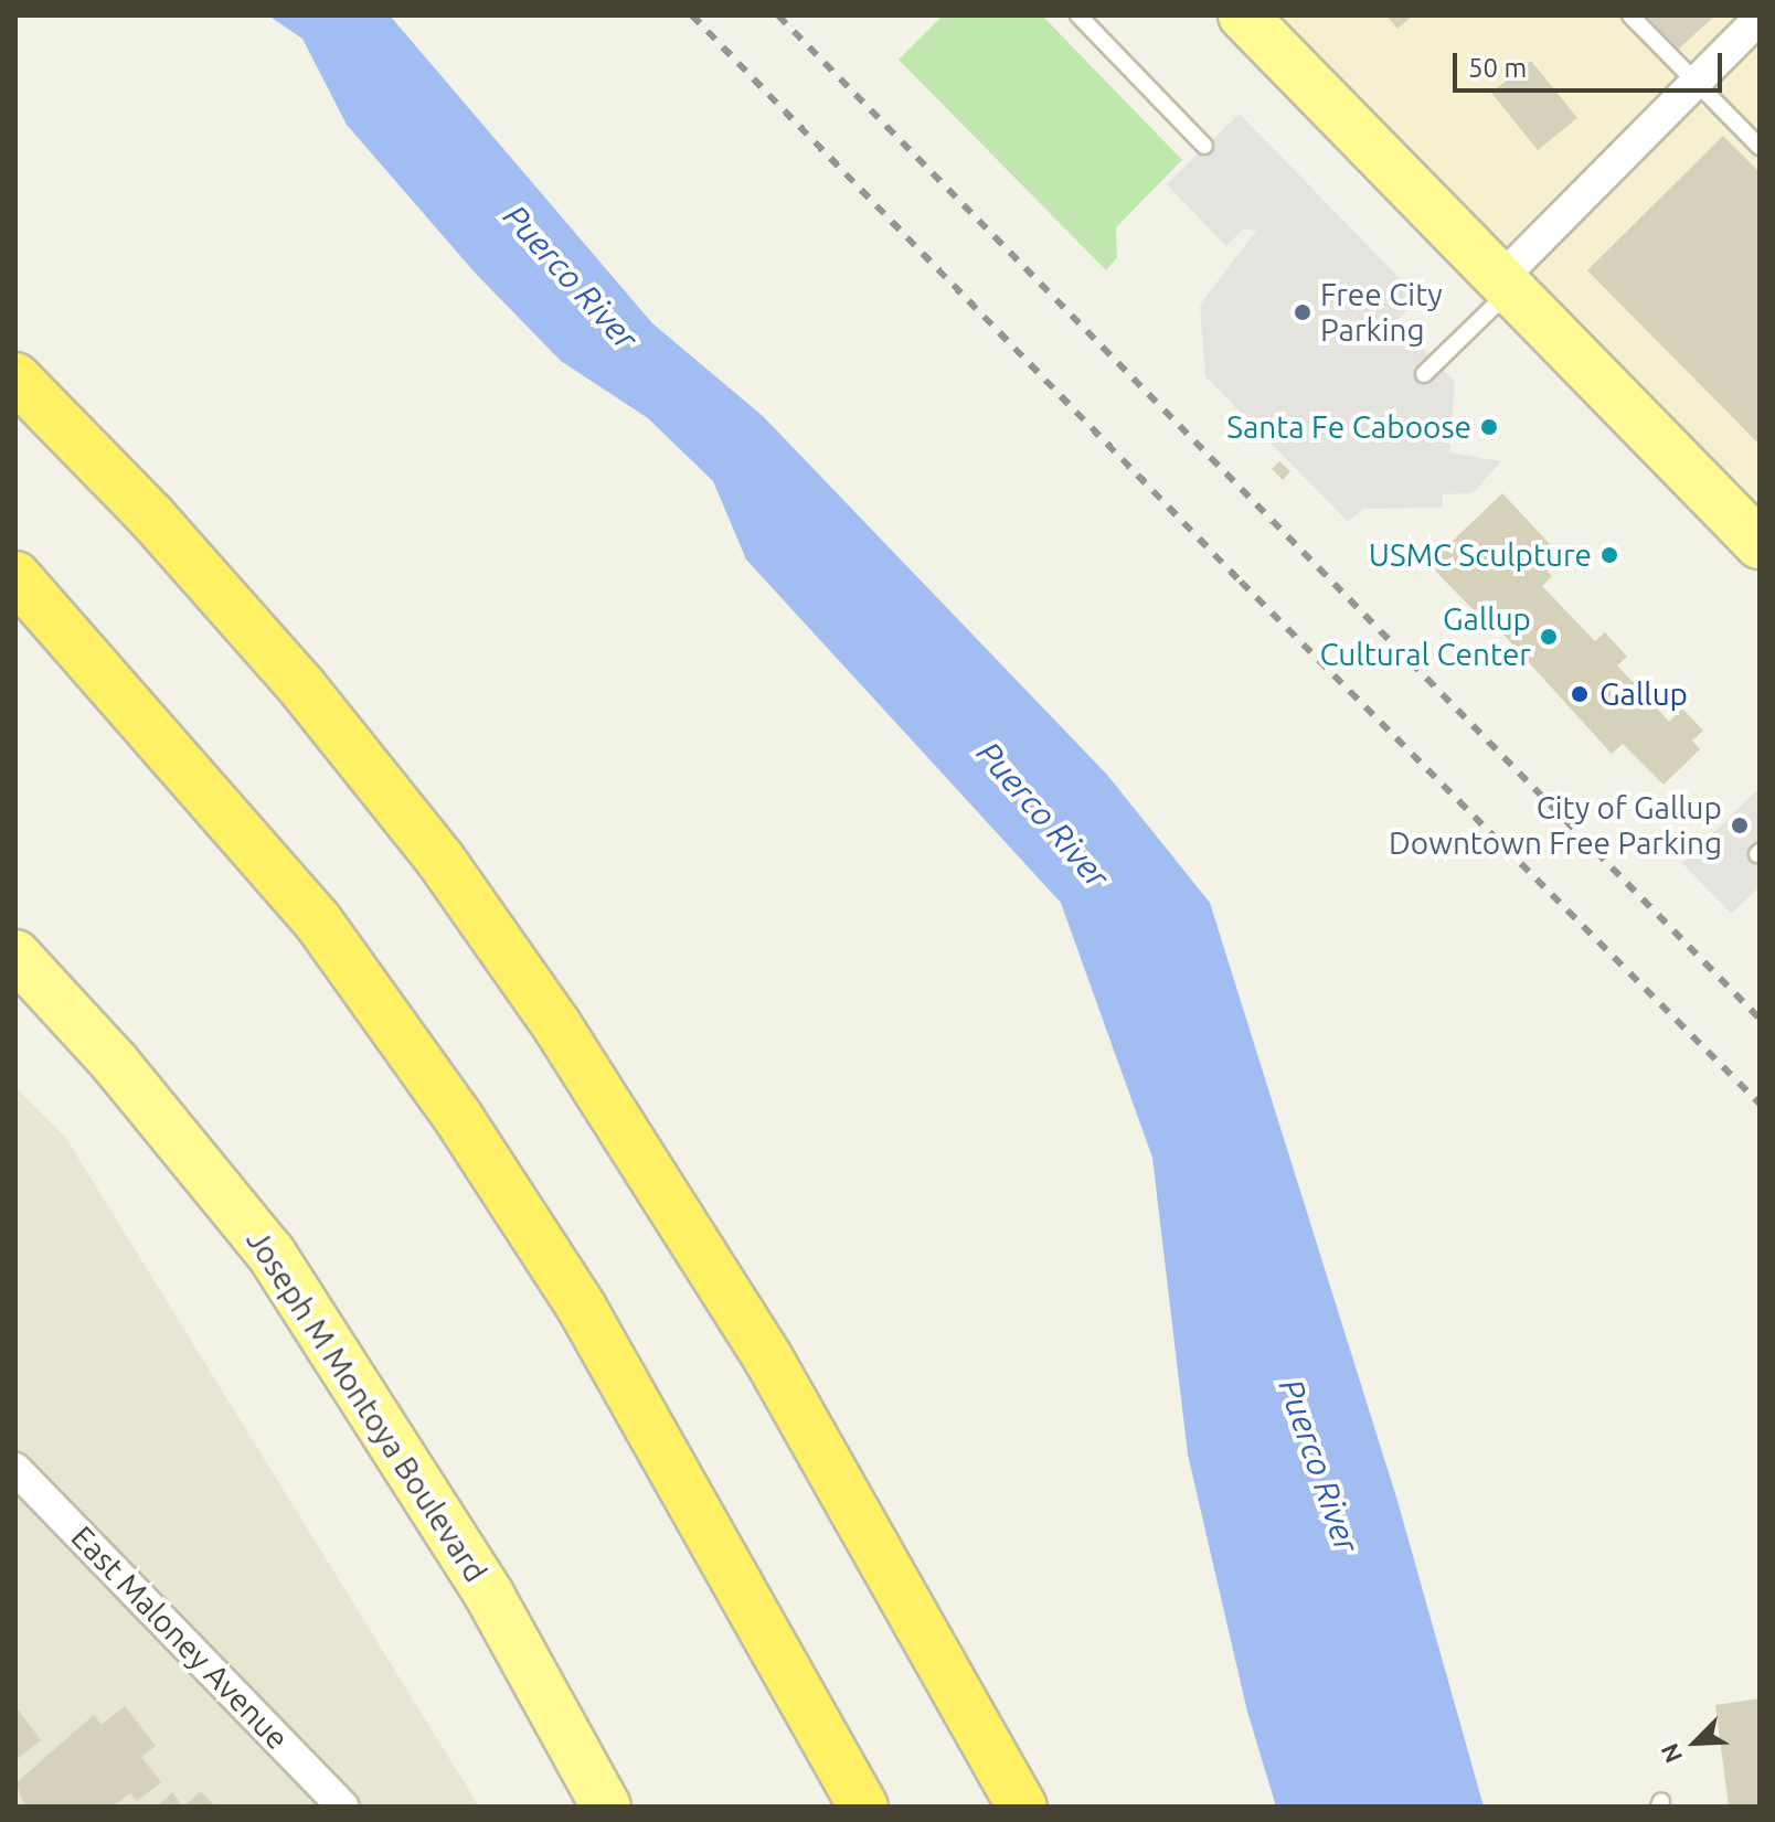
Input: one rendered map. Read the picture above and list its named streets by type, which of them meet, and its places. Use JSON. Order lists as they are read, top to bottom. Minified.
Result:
{"streets":{"main road":["Joseph M Montoya Boulevard"],"street":["East Maloney Avenue"]},"water":["Puerco River"],"places":["Free City Parking","Santa Fe Caboose","USMC Sculpture","Gallup Cultural Center","Gallup","City of Gallup Downtown Free Parking"],"scale_bar":"50 m","north":"bottom left"}
